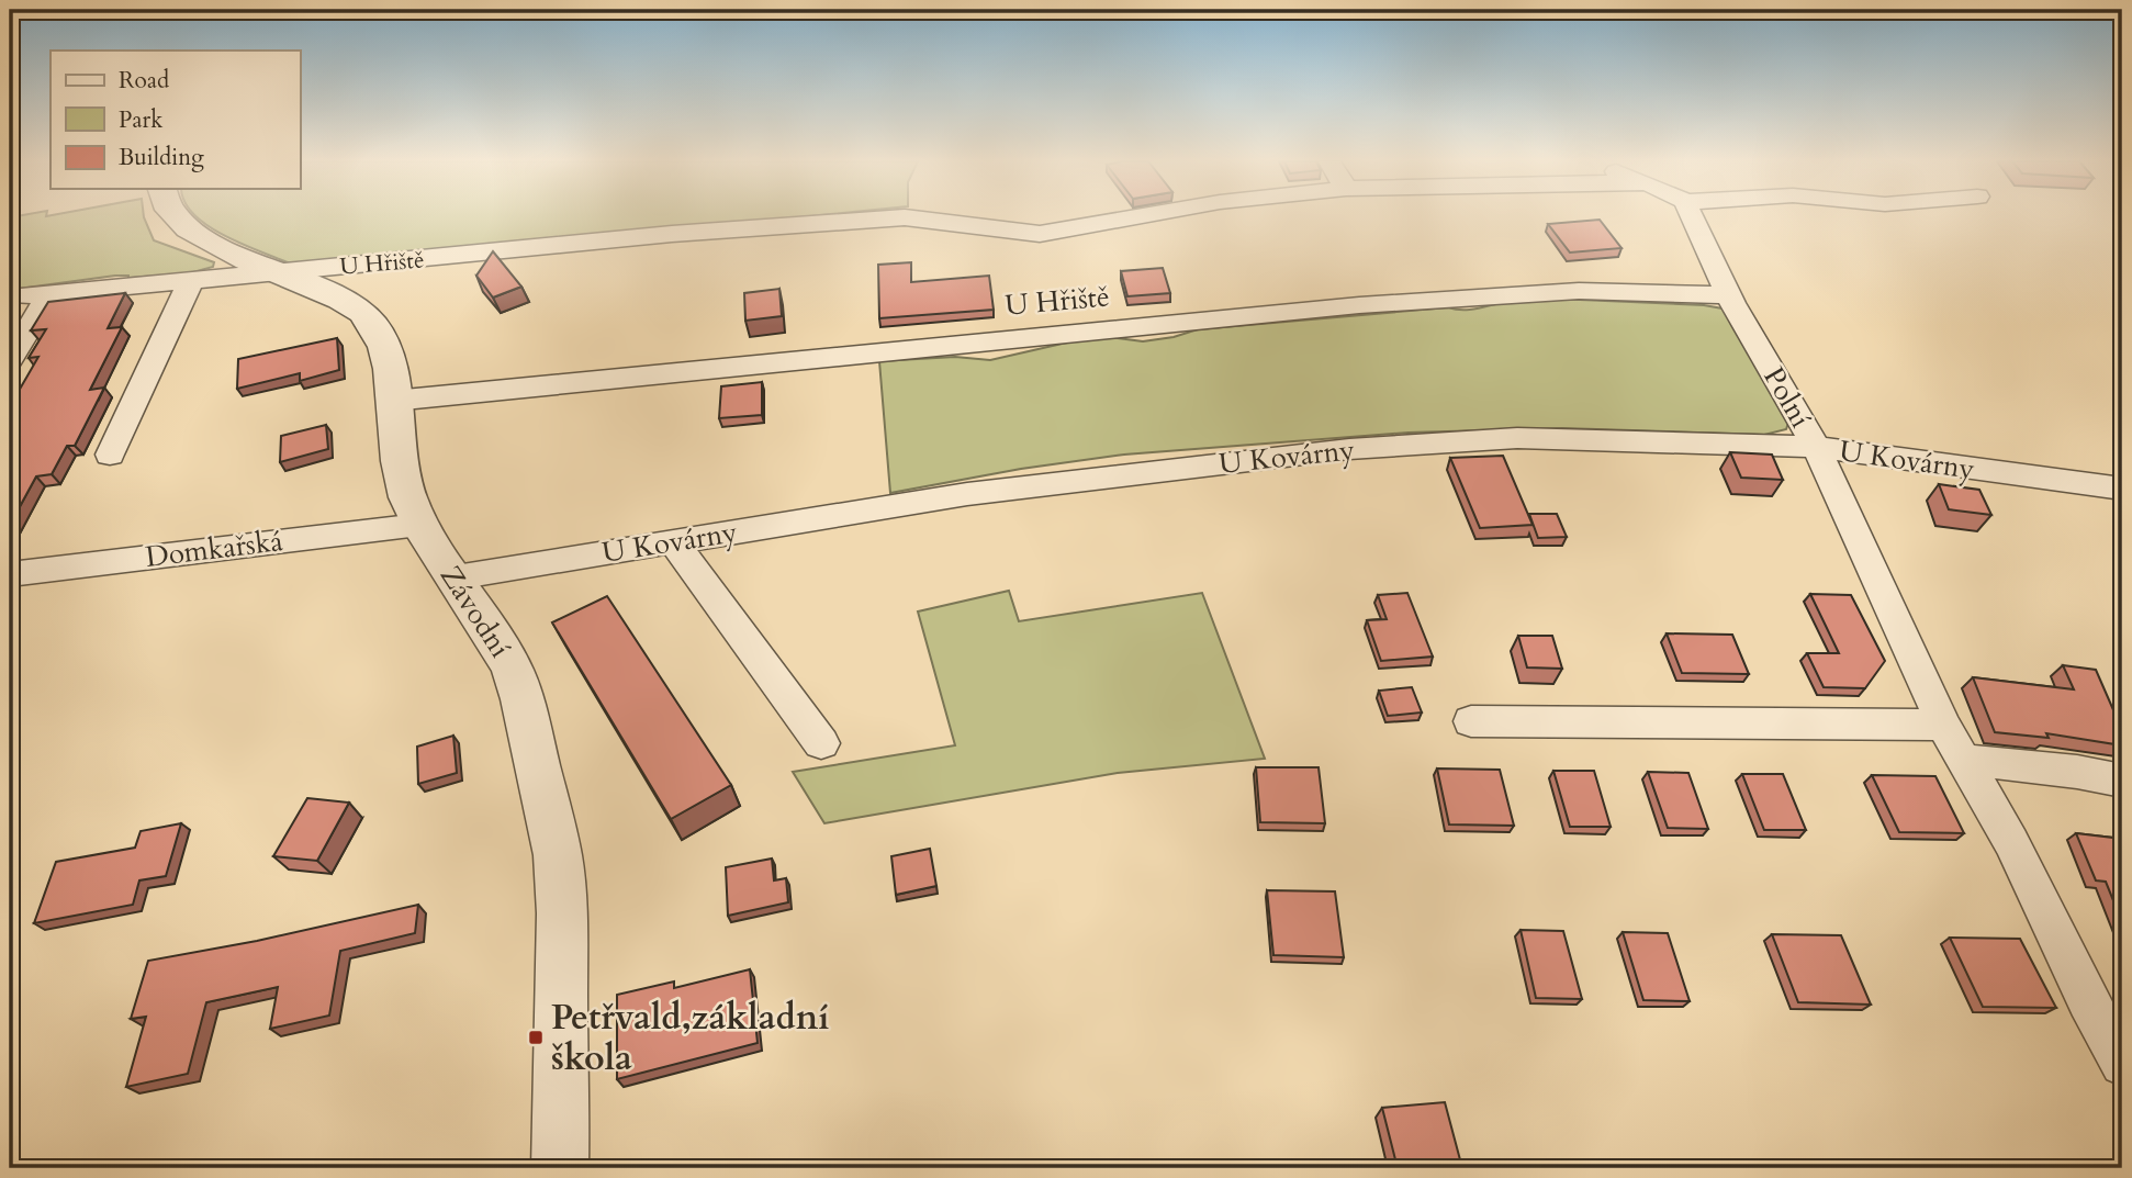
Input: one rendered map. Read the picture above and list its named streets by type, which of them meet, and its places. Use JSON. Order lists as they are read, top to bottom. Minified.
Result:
{"streets":{"street":["U Hřiště","Polní","U Kovárny","Domkařská","Závodní"]},"crossings":[["U Hřiště","Polní"],["U Hřiště","Závodní"],["Polní","U Kovárny"],["U Kovárny","Závodní"],["Domkařská","Závodní"]],"places":{"transit":["Petřvald,základní škola"]},"legend":["Road","Park","Building"]}
